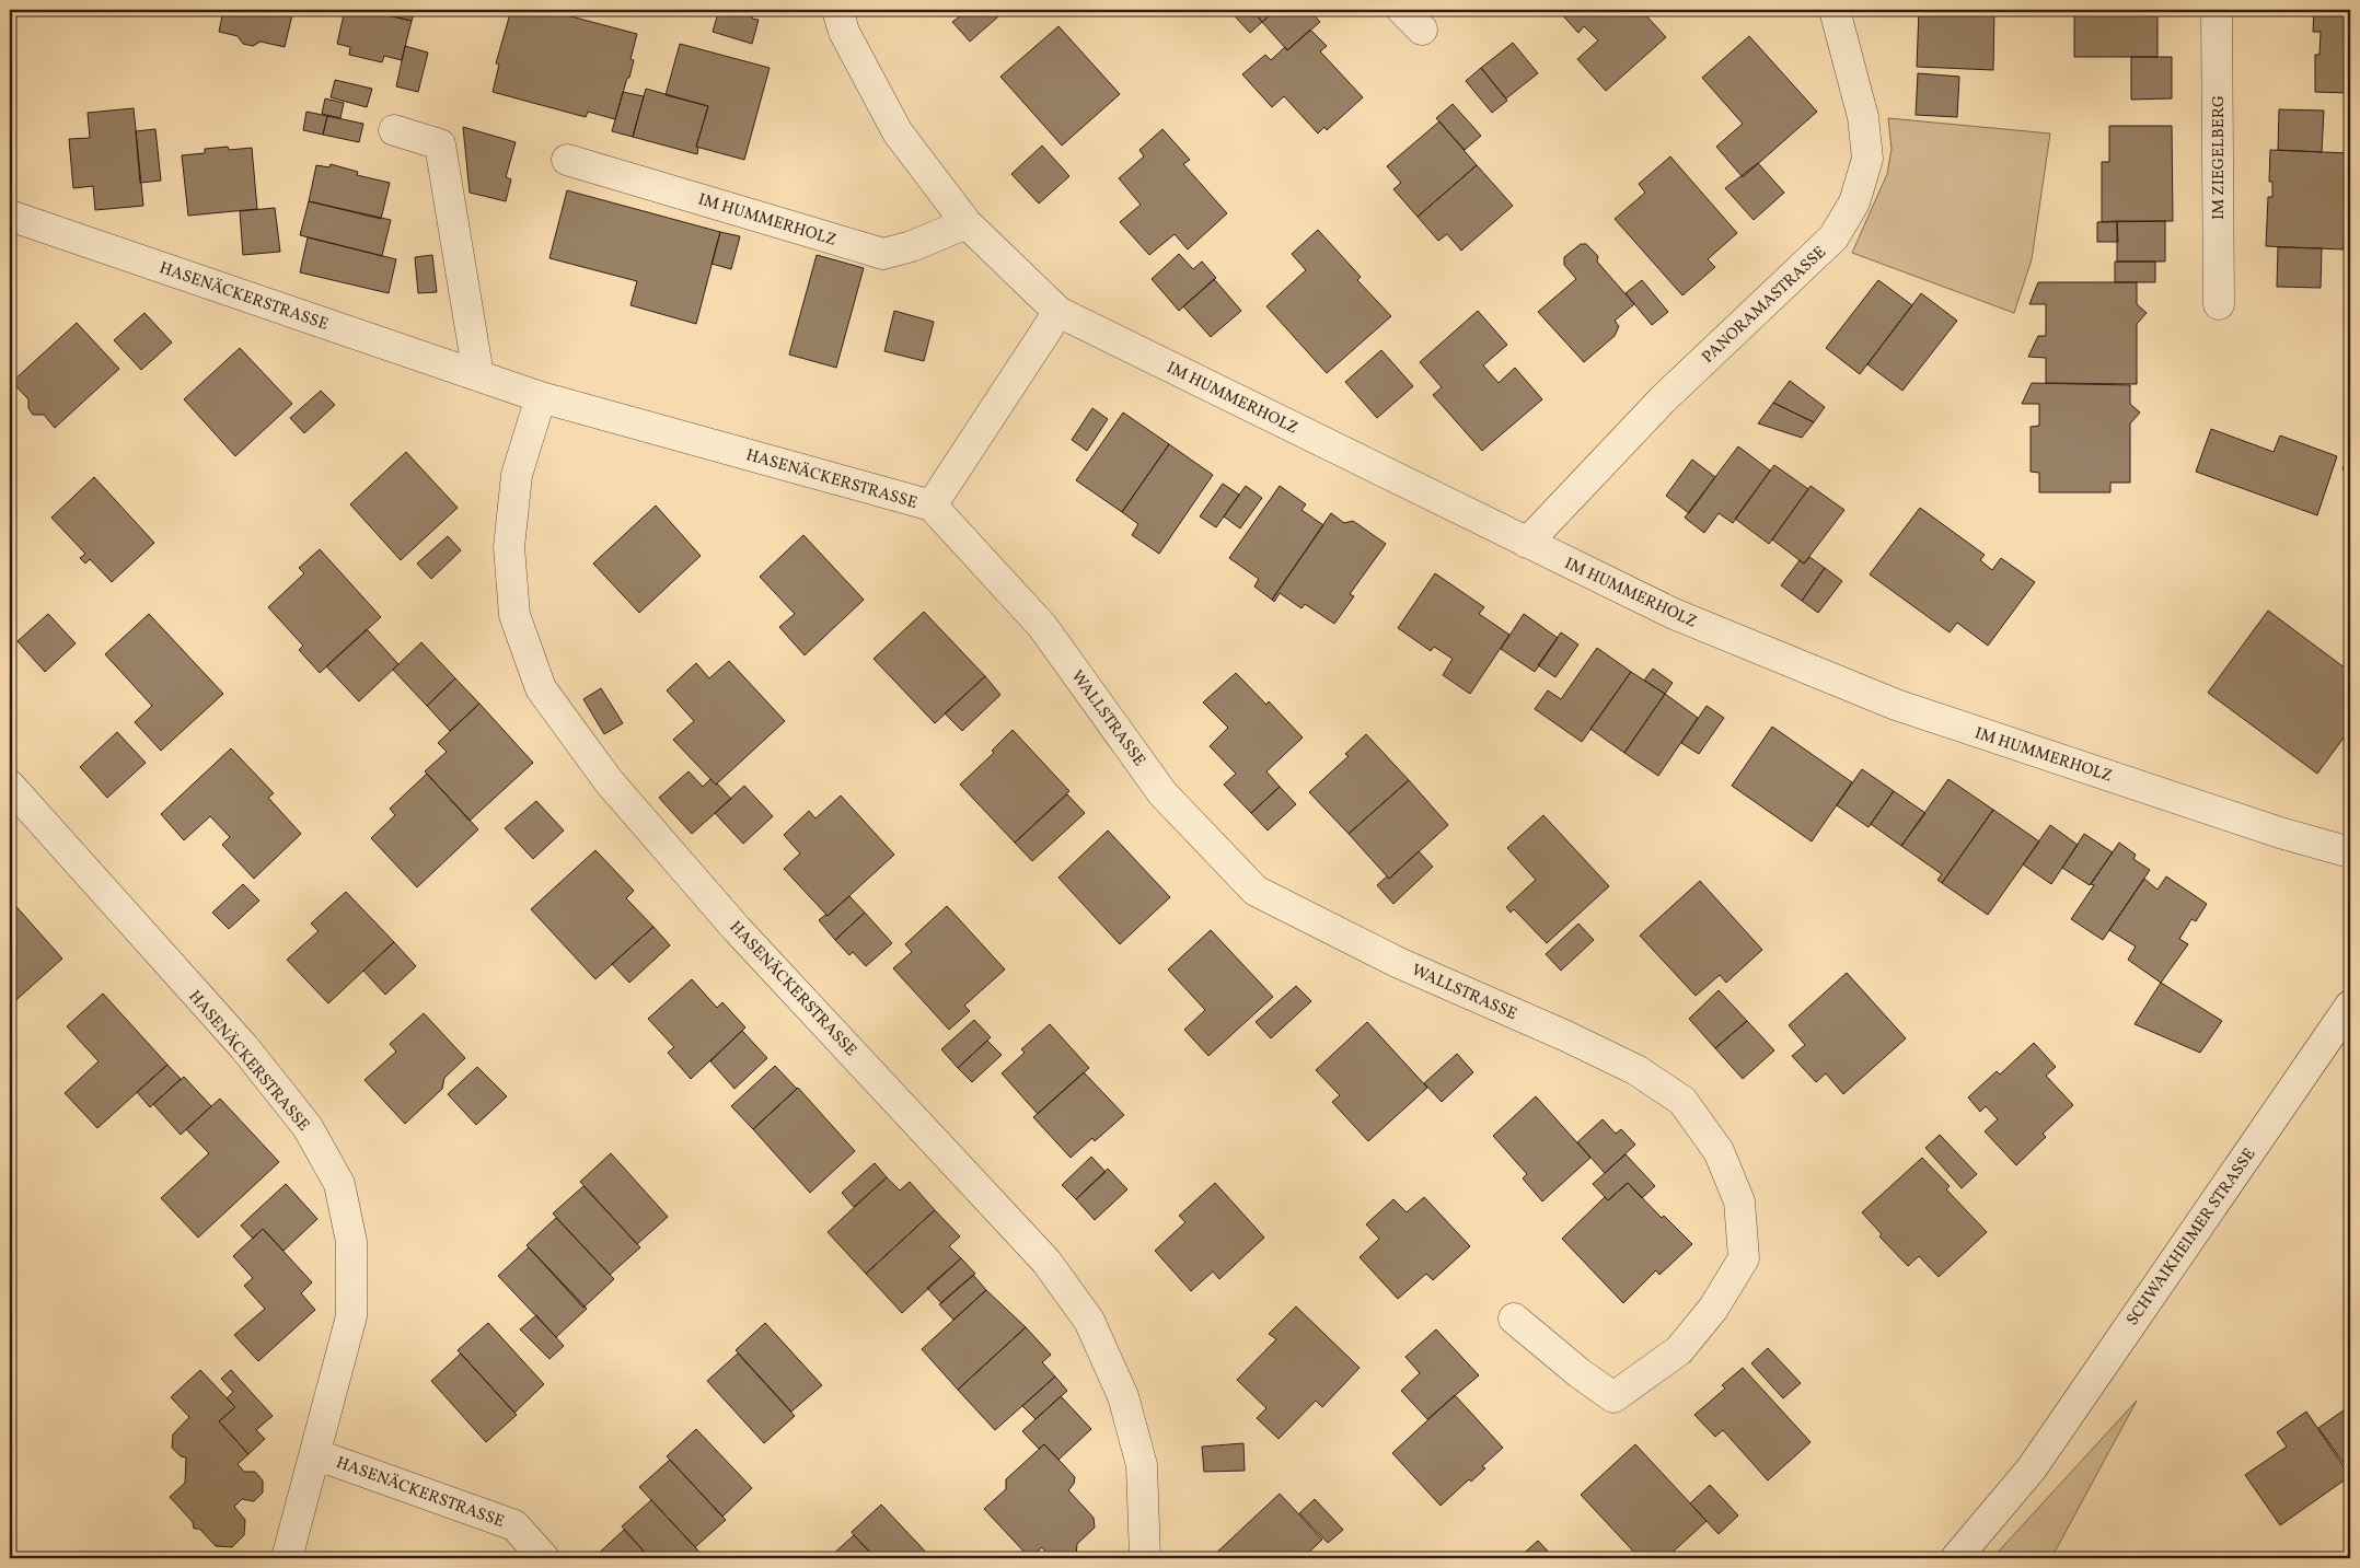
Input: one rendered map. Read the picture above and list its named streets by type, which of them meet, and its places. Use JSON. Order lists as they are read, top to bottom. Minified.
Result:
{"streets":{"street":["IM ZIEGELBERG","IM HUMMERHOLZ","HASENÄCKERSTRASSE","PANORAMASTRASSE","WALLSTRASSE","SCHWAIKHEIMER STRASSE"]},"crossings":[["IM HUMMERHOLZ","HASENÄCKERSTRASSE"],["IM HUMMERHOLZ","PANORAMASTRASSE"],["HASENÄCKERSTRASSE","WALLSTRASSE"]]}
